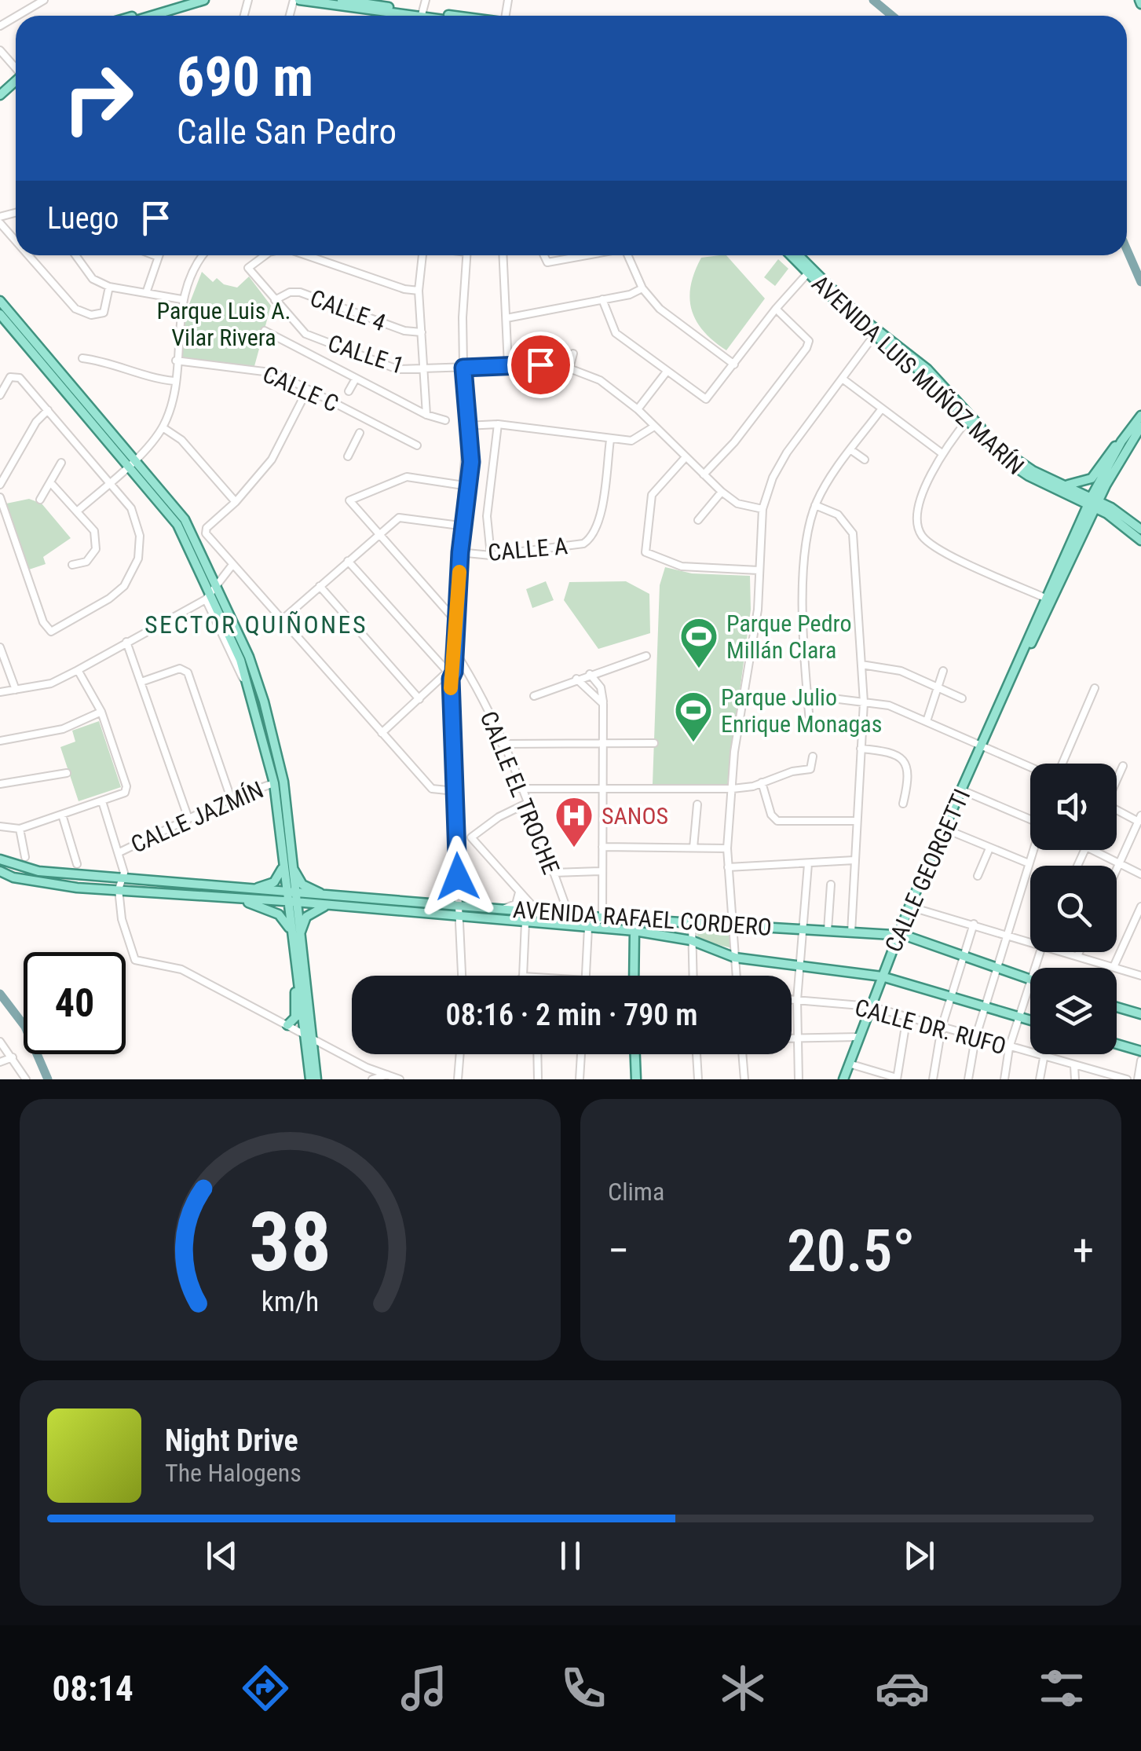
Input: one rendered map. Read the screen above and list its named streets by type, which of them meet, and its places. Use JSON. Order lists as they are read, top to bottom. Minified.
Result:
{"streets":{"main road":["AVENIDA LUIS MUÑOZ MARÍN","CALLE GEORGETTI","AVENIDA RAFAEL CORDERO"],"street":["CALLE 4","CALLE 1","CALLE C","CALLE A","CALLE EL TROCHE","CALLE JAZMÍN","CALLE DR. RUFO"]},"crossings":[["CALLE 4","CALLE 1"],["AVENIDA LUIS MUÑOZ MARÍN","CALLE GEORGETTI"],["CALLE EL TROCHE","AVENIDA RAFAEL CORDERO"],["CALLE GEORGETTI","AVENIDA RAFAEL CORDERO"],["CALLE GEORGETTI","CALLE DR. RUFO"]],"districts":["SECTOR QUIÑONES"],"parks":["Parque Luis A. Vilar Rivera"],"places":{"sports":["Parque Pedro Millán Clara","Parque Julio Enrique Monagas"],"hospital":["SANOS"]},"page":{"turn":["690 m","Calle San Pedro"],"then":"Luego","limit":"40","trip":"08:16 · 2 min · 790 m","tile":"Clima","heat":["−","20.5°","+"],"song":["Night Drive","The Halogens"],"tabs":"08:14","gauge":["38","km/h"]}}
